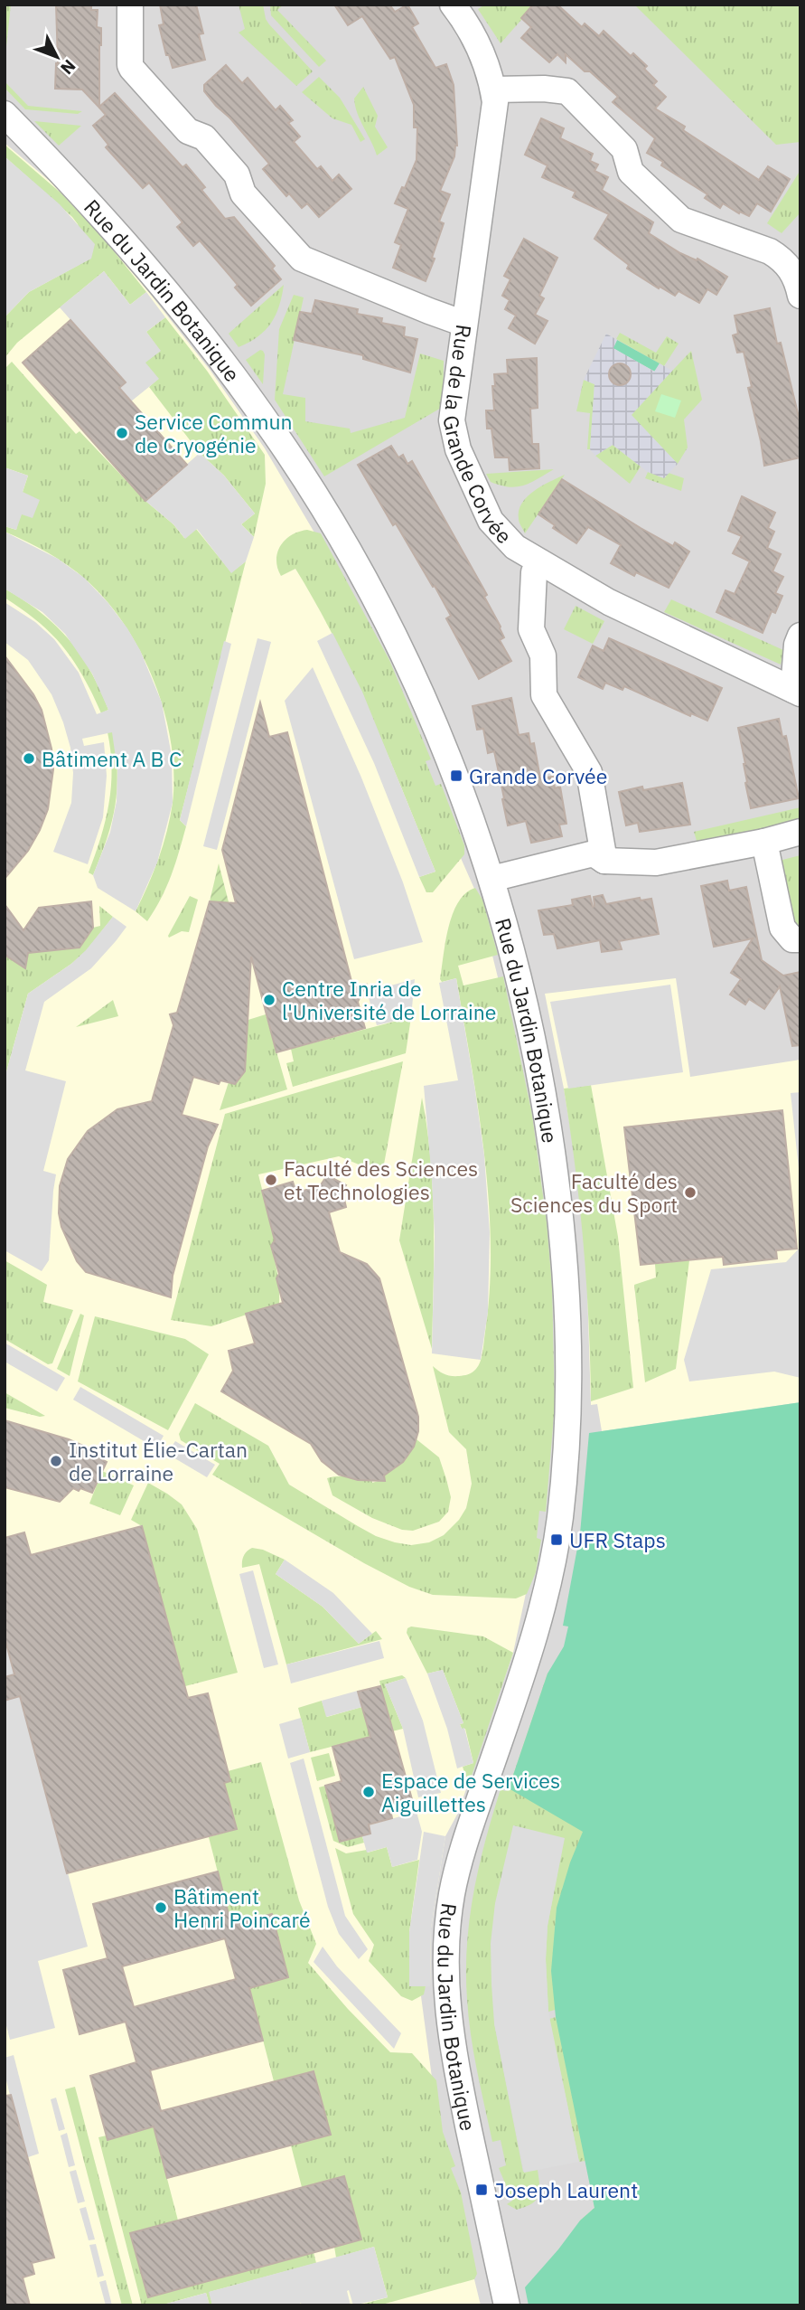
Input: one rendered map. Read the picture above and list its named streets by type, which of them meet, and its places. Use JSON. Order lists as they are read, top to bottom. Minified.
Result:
{"streets":{"street":["Rue du Jardin Botanique","Rue de la Grande Corvée"]},"places":{"other":["Service Commun de Cryogénie","Bâtiment A B C","Centre Inria de l'Université de Lorraine","Faculté des Sciences et Technologies","Faculté des Sciences du Sport","Institut Élie-Cartan de Lorraine","Espace de Services Aiguillettes","Bâtiment Henri Poincaré"],"transit":["Grande Corvée","UFR Staps","Joseph Laurent"]},"north":"bottom right"}
